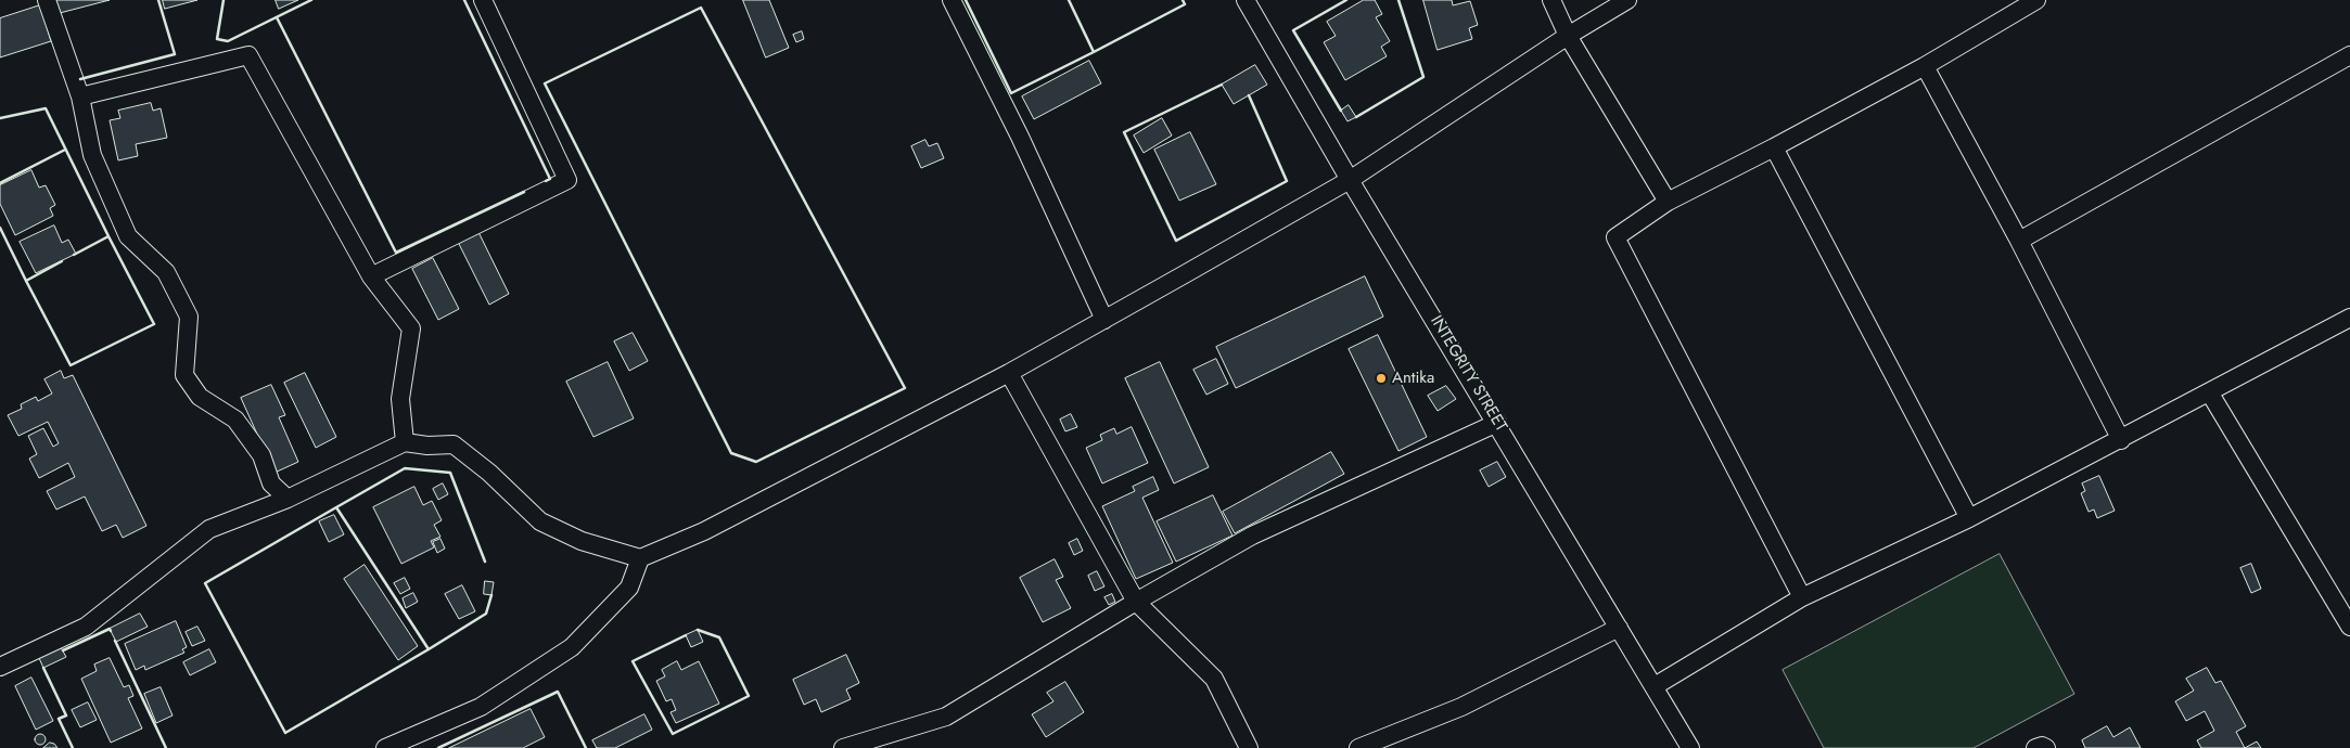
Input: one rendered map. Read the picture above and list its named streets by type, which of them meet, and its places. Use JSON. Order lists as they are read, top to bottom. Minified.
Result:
{"streets":{"street":["INTEGRITY STREET"]},"places":["Antika"]}
